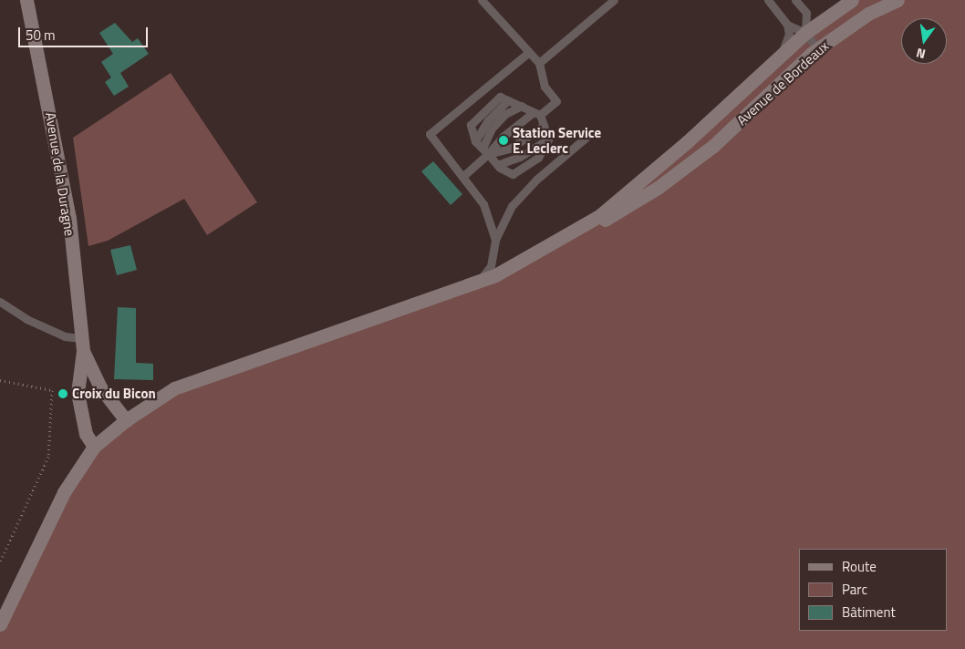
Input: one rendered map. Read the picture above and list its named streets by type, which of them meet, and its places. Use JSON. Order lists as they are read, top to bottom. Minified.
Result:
{"streets":{"main road":["Avenue de Bordeaux","Avenue de la Duragne"]},"places":["Station Service E. Leclerc","Croix du Bicon"],"legend":["Route","Parc","Bâtiment"],"scale_bar":"50 m","north":"bottom"}
